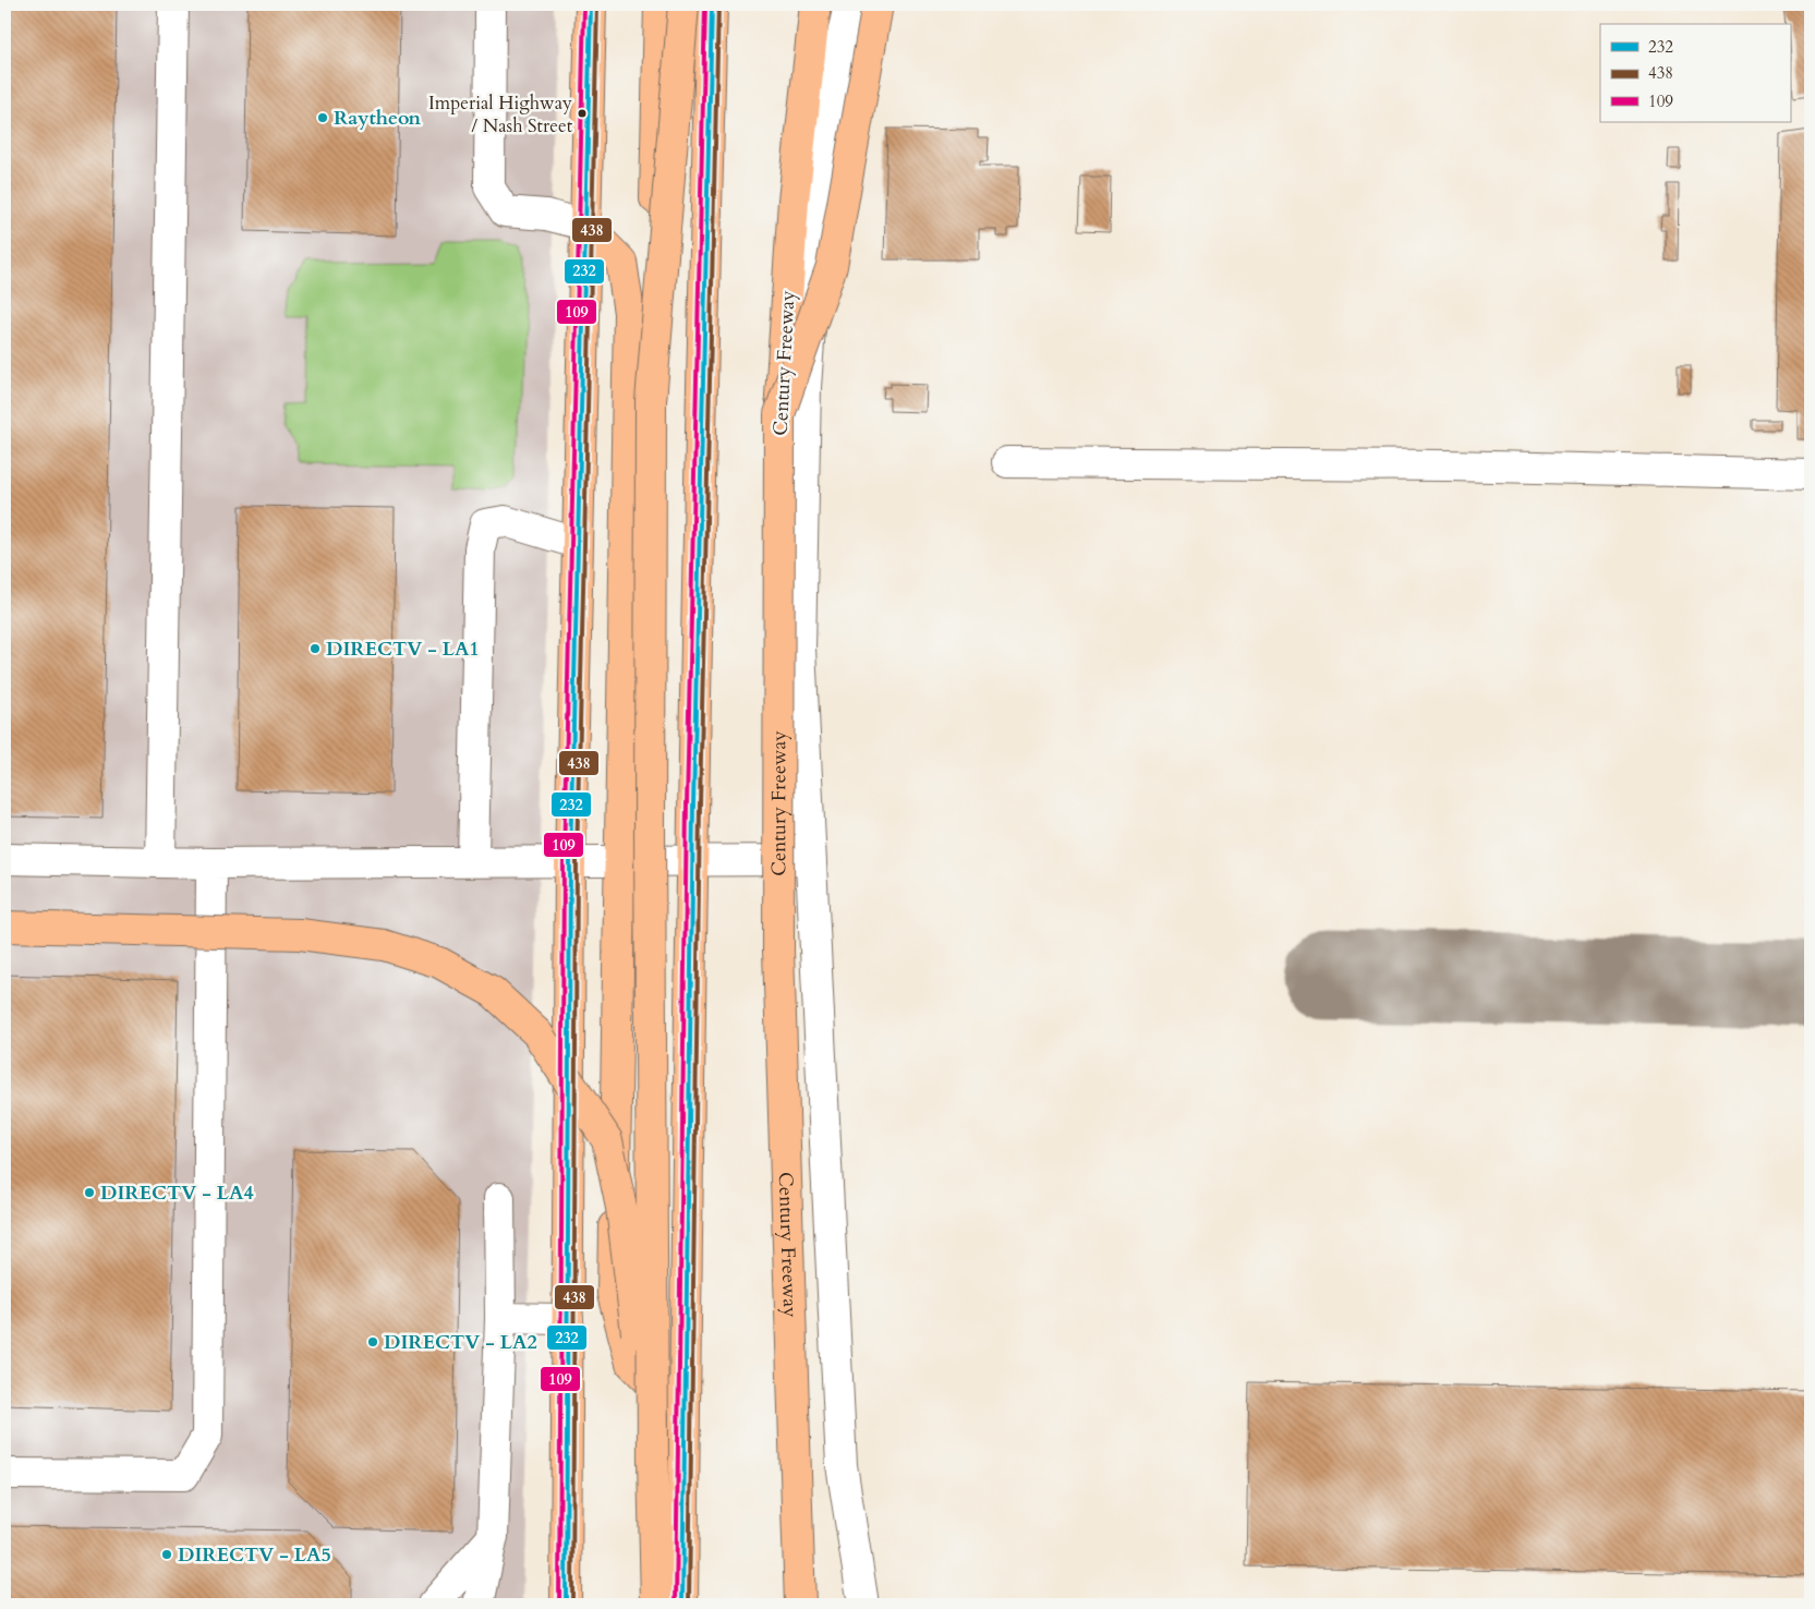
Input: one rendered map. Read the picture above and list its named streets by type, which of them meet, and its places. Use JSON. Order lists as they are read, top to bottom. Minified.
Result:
{"streets":{"main road":["Century Freeway"]},"places":["Imperial Highway / Nash Street","Raytheon","DIRECTV - LA1","DIRECTV - LA4","DIRECTV - LA2","DIRECTV - LA5"],"lines":["transit line 232","transit line 438","transit line 109"],"legend":["232","438","109"]}
